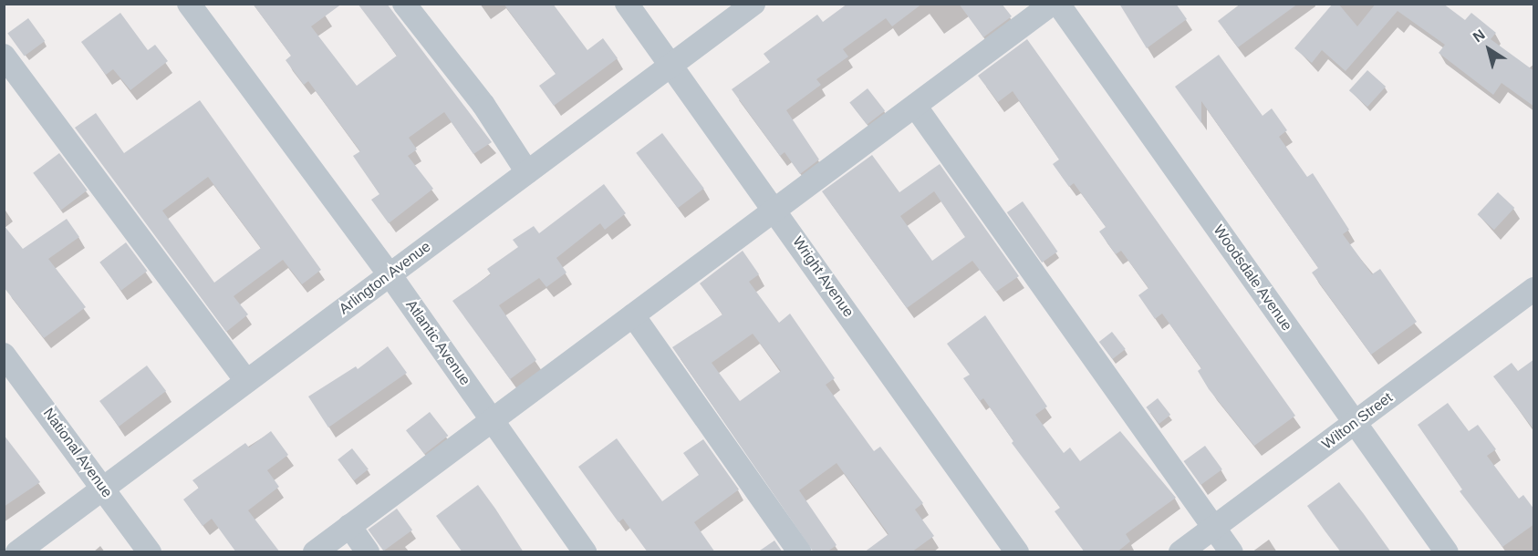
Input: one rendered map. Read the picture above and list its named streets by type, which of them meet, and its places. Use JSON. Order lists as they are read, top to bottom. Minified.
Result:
{"streets":{"street":["Wright Avenue","Arlington Avenue","Woodsdale Avenue","Atlantic Avenue","Wilton Street","National Avenue"]},"crossings":[["Wright Avenue","Arlington Avenue"],["Arlington Avenue","Atlantic Avenue"],["Arlington Avenue","National Avenue"],["Woodsdale Avenue","Wilton Street"]],"north":"top left"}
